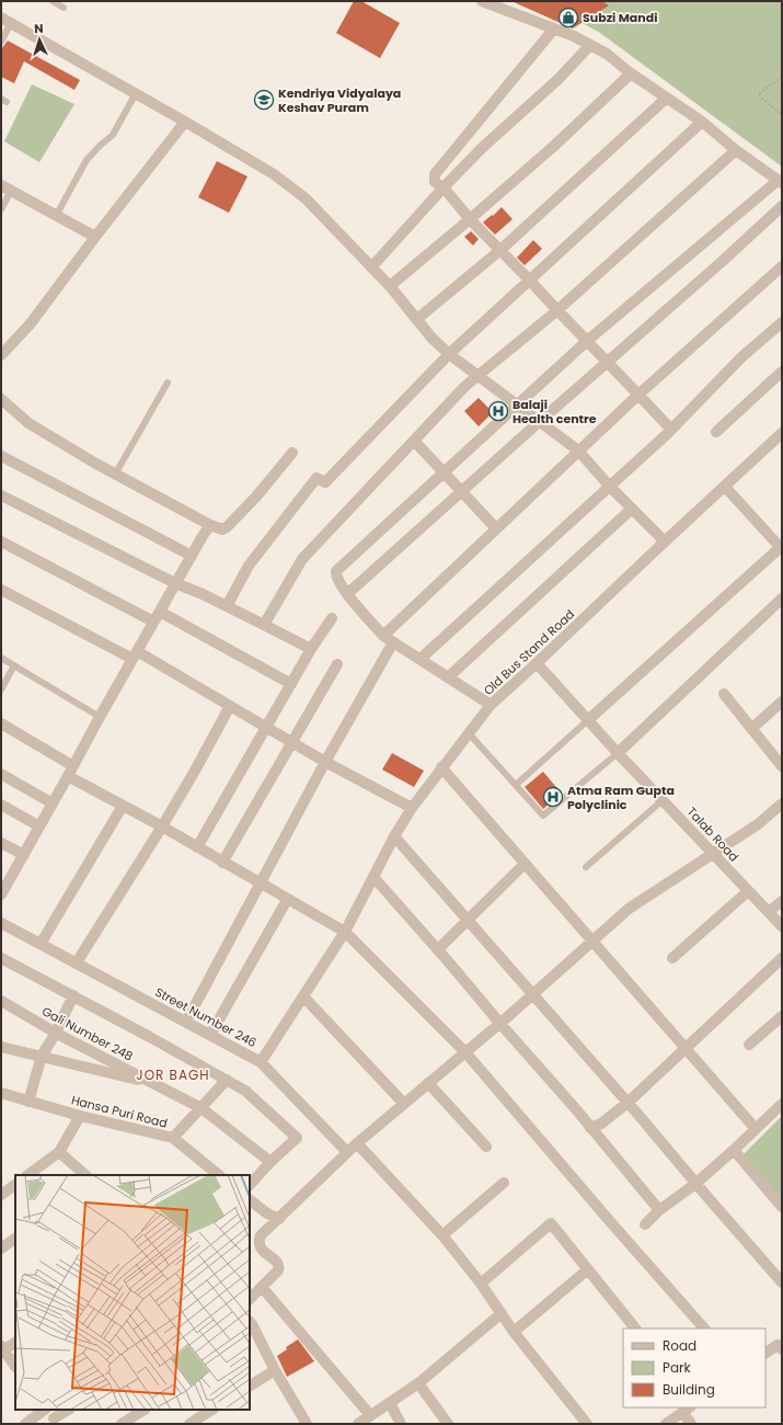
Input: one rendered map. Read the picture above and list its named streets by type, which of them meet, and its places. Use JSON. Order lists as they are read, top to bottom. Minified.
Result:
{"streets":{"street":["Old Bus Stand Road","Talab Road","Street Number 246","Gali Number 248","Hansa Puri Road"]},"crossings":[["Old Bus Stand Road","Talab Road"],["Old Bus Stand Road","Street Number 246"]],"districts":["JOR BAGH"],"places":{"shop":["Subzi Mandi"],"school or university":["Kendriya Vidyalaya Keshav Puram"],"hospital":["Balaji Health centre","Atma Ram Gupta Polyclinic"]},"legend":["Road","Park","Building"],"north":"top"}
